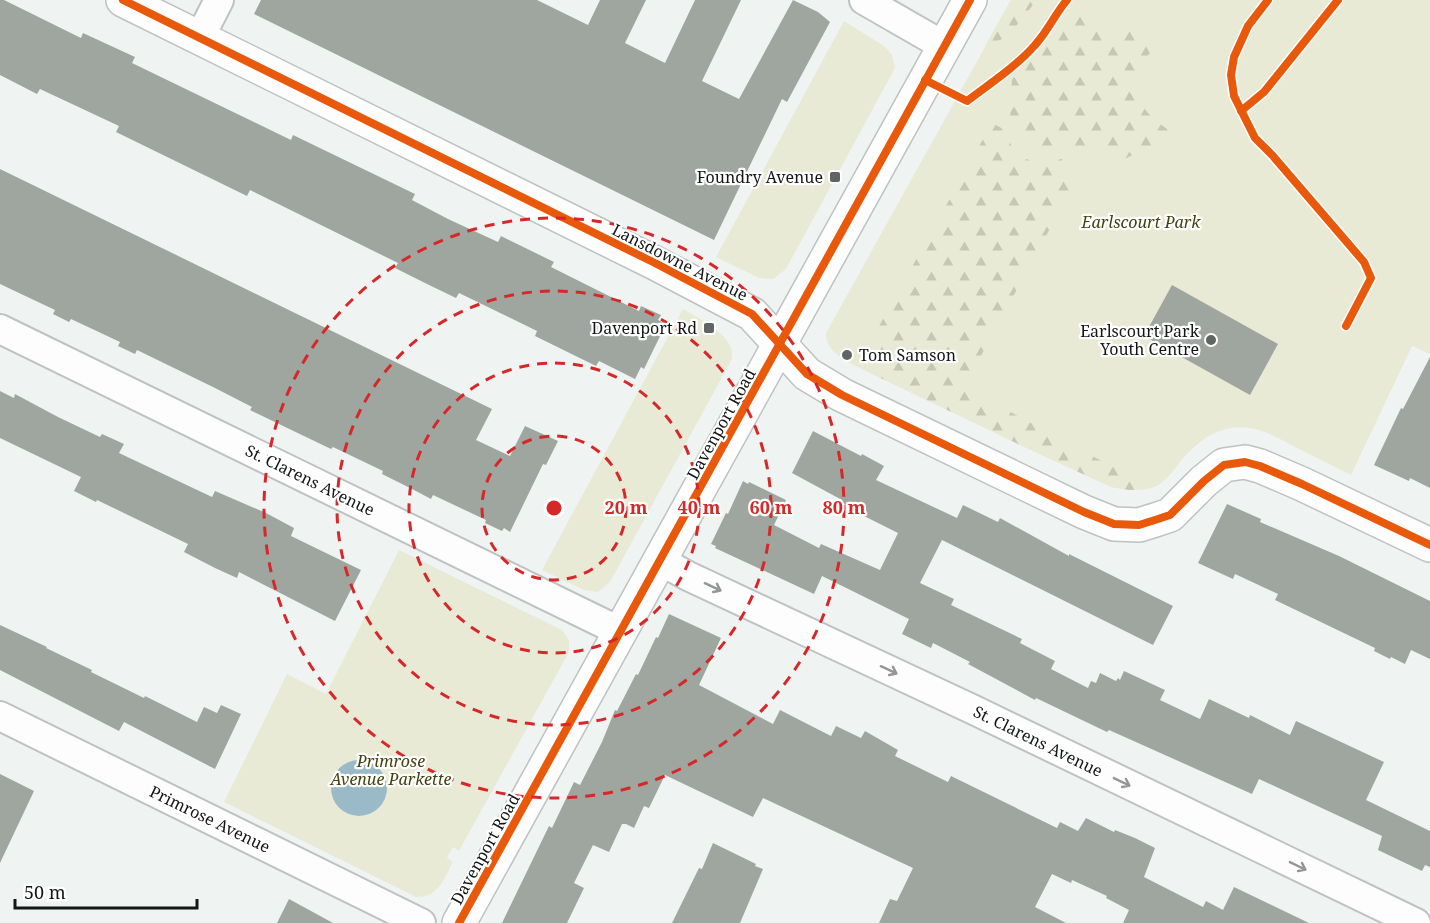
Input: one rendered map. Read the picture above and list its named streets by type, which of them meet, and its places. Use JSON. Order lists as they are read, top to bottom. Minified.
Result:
{"streets":{"street":["Lansdowne Avenue","Davenport Road","St. Clarens Avenue","Primrose Avenue"]},"crossings":[["Lansdowne Avenue","Davenport Road"],["Davenport Road","St. Clarens Avenue"]],"one_way":["St. Clarens Avenue"],"parks":["Earlscourt Park","Primrose Avenue Parkette"],"places":{"transit":["Foundry Avenue","Davenport Rd"],"other":["Earlscourt Park Youth Centre","Tom Samson"]},"scale_bar":"50 m","rings":["20 m","40 m","60 m","80 m"]}
